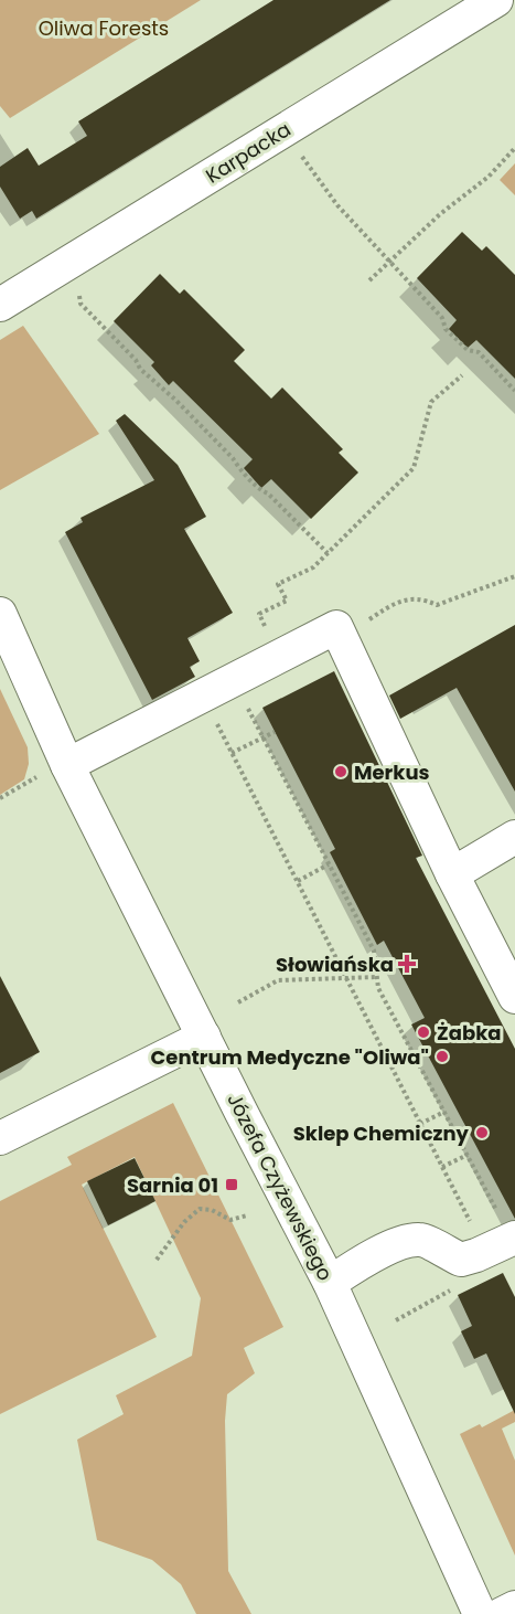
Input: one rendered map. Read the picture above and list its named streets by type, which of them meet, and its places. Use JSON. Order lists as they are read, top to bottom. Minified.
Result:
{"streets":{"street":["Karpacka","Józefa Czyżewskiego"]},"parks":["Oliwa Forests"],"places":{"other":["Merkus","Żabka","Centrum Medyczne \"Oliwa\"","Sklep Chemiczny"],"health":["Słowiańska"],"transit":["Sarnia 01"]}}
